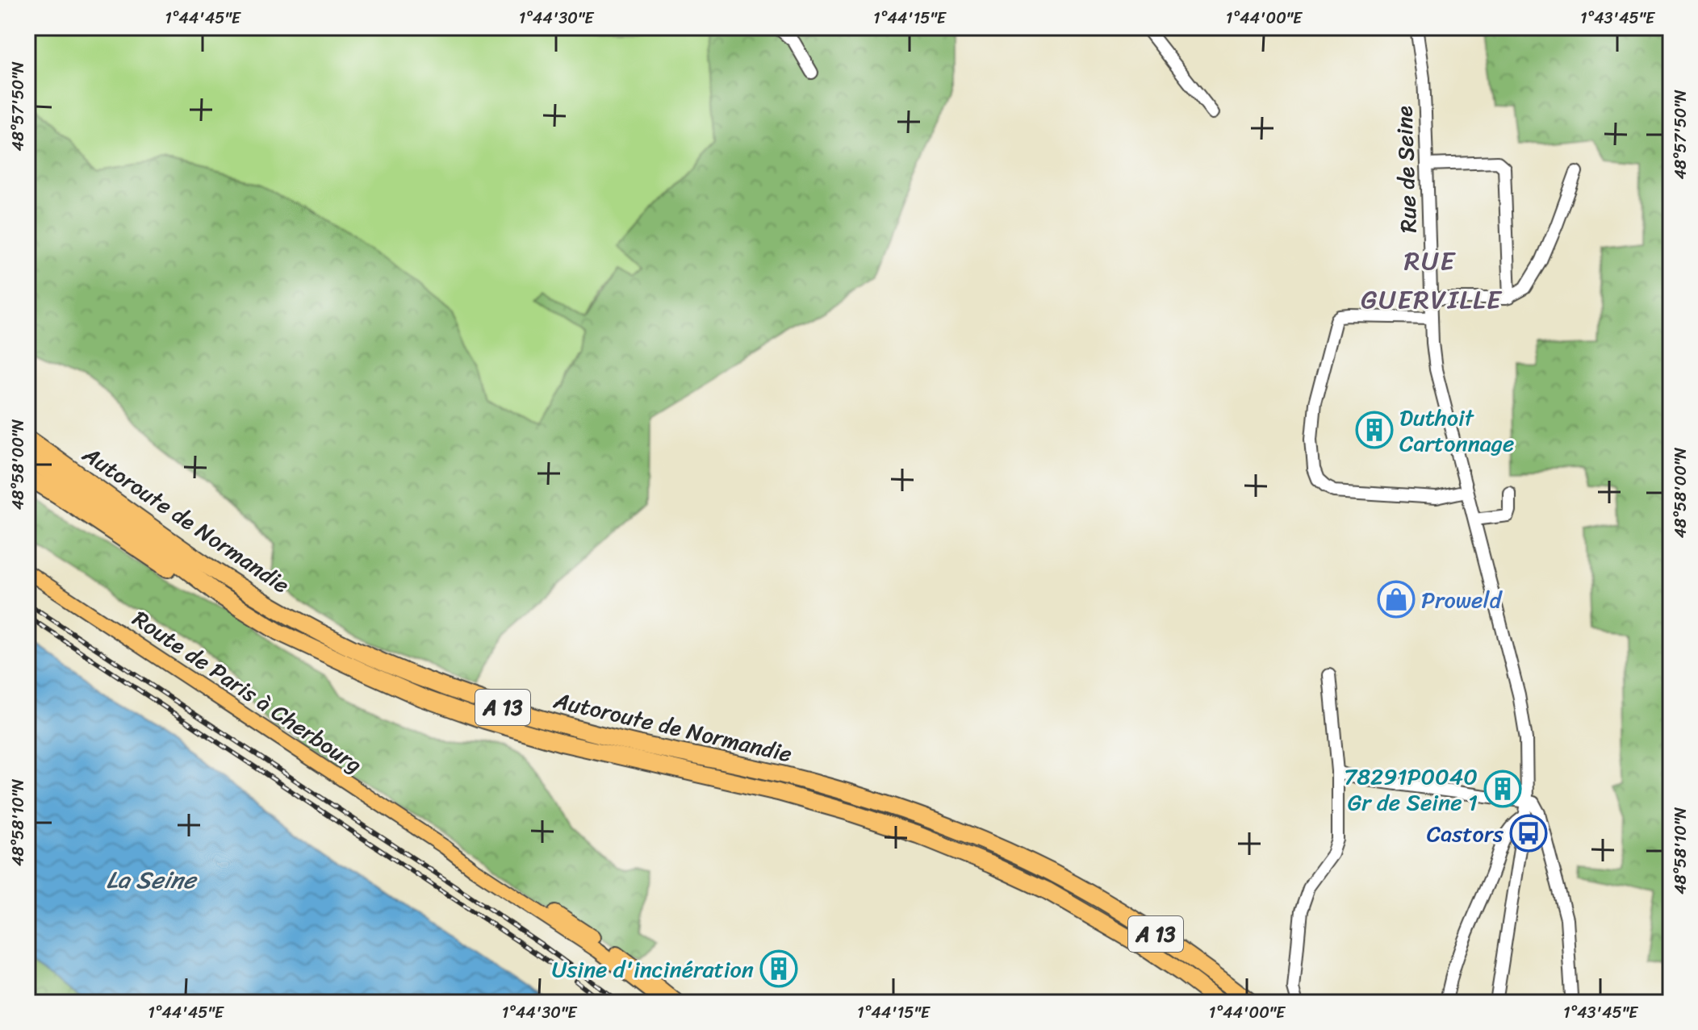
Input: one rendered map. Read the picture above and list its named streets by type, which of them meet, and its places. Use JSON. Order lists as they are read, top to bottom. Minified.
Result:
{"streets":{"highway":["Autoroute de Normandie","A 13"],"main road":["Route de Paris à Cherbourg"],"street":["Rue de Seine"]},"districts":["RUE","GUERVILLE"],"water":["La Seine"],"places":{"building":["Duthoit Cartonnage","78291P0040 Gr de Seine 1","Usine d'incinération"],"shop":["Proweld"],"bus stop":["Castors"]},"coordinates":["1°44'45\"E","1°44'30\"E","1°44'15\"E","1°44'00\"E","1°43'45\"E","48°57'50\"N","48°58'00\"N","48°58'10\"N"]}
